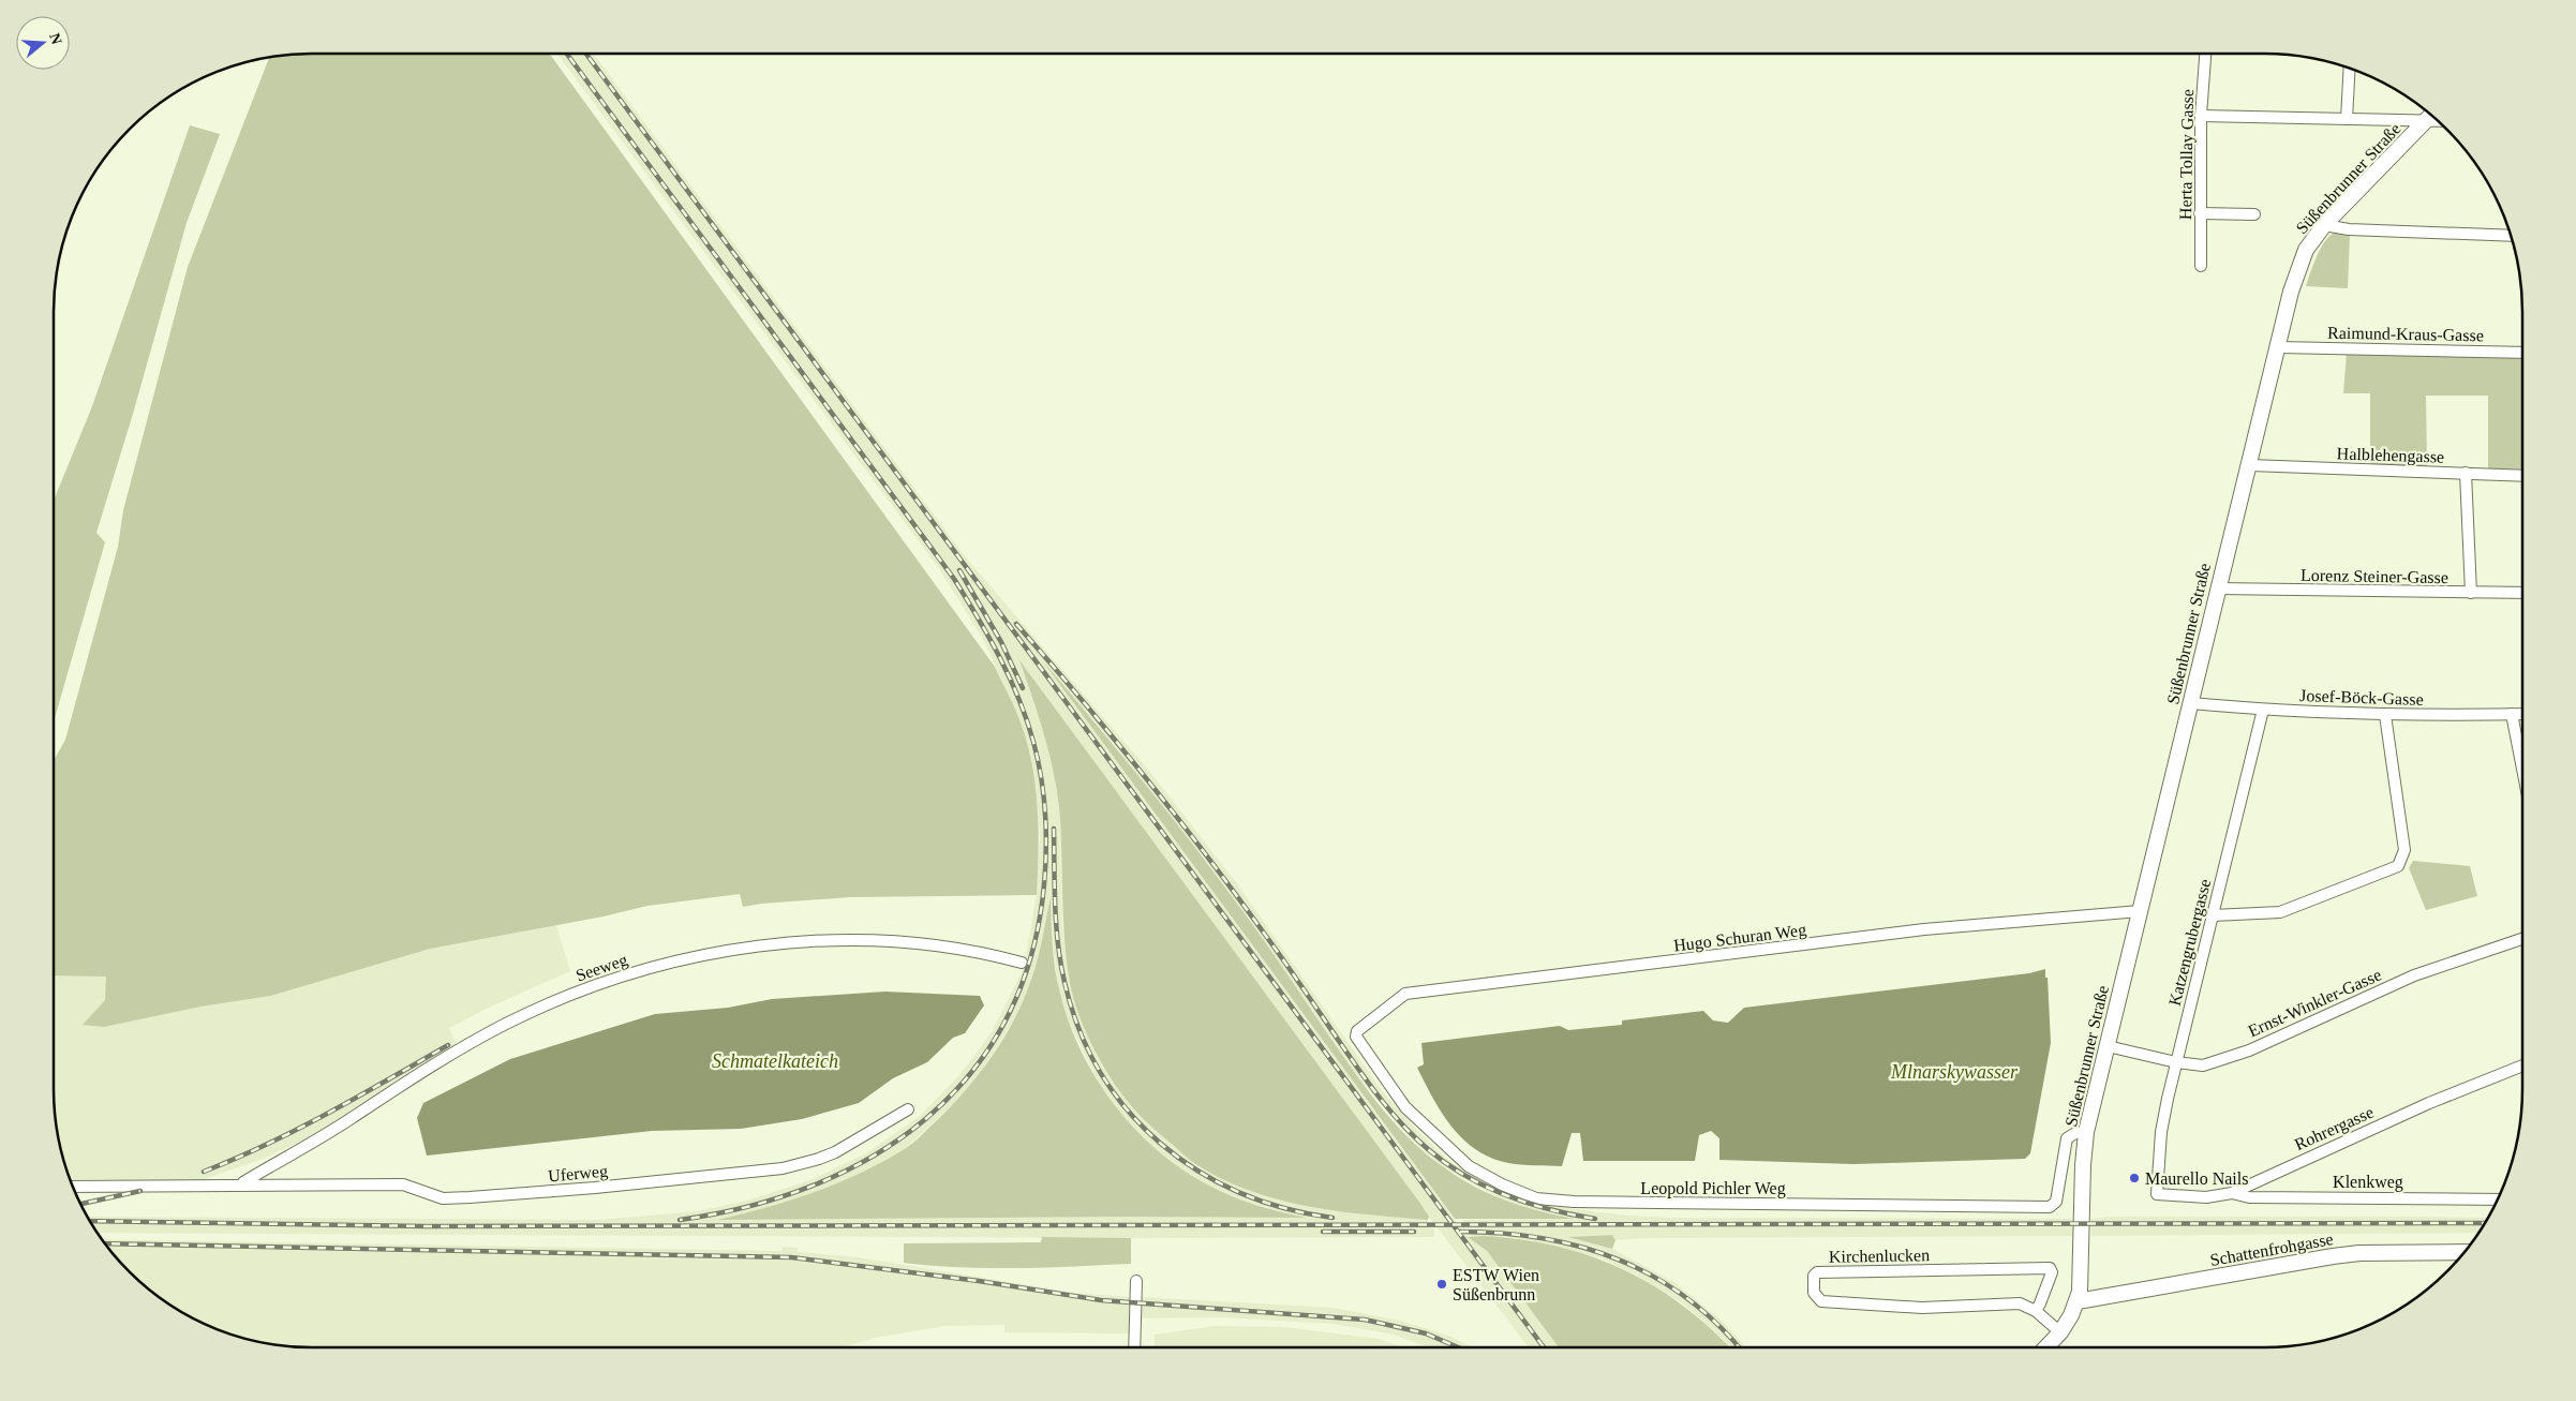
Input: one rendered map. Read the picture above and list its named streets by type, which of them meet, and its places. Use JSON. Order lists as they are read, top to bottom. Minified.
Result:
{"streets":{"street":["Herta Tollay Gasse","Süßenbrunner Straße","Raimund-Kraus-Gasse","Halblehengasse","Lorenz Steiner-Gasse","Josef-Böck-Gasse","Hugo Schuran Weg","Katzengrubergasse","Seeweg","Ernst-Winkler-Gasse","Rohrergasse","Uferweg","Klenkweg","Leopold Pichler Weg","Schattenfrohgasse","Kirchenlucken"]},"crossings":[["Süßenbrunner Straße","Raimund-Kraus-Gasse"],["Süßenbrunner Straße","Halblehengasse"],["Süßenbrunner Straße","Lorenz Steiner-Gasse"],["Süßenbrunner Straße","Josef-Böck-Gasse"],["Süßenbrunner Straße","Hugo Schuran Weg"],["Süßenbrunner Straße","Ernst-Winkler-Gasse"],["Süßenbrunner Straße","Leopold Pichler Weg"],["Süßenbrunner Straße","Schattenfrohgasse"],["Josef-Böck-Gasse","Katzengrubergasse"],["Hugo Schuran Weg","Leopold Pichler Weg"],["Katzengrubergasse","Ernst-Winkler-Gasse"],["Katzengrubergasse","Rohrergasse"],["Seeweg","Uferweg"],["Rohrergasse","Klenkweg"]],"water":["Schmatelkateich","Mlnarskywasser"],"places":["Maurello Nails","ESTW Wien Süßenbrunn"],"north":"right"}
